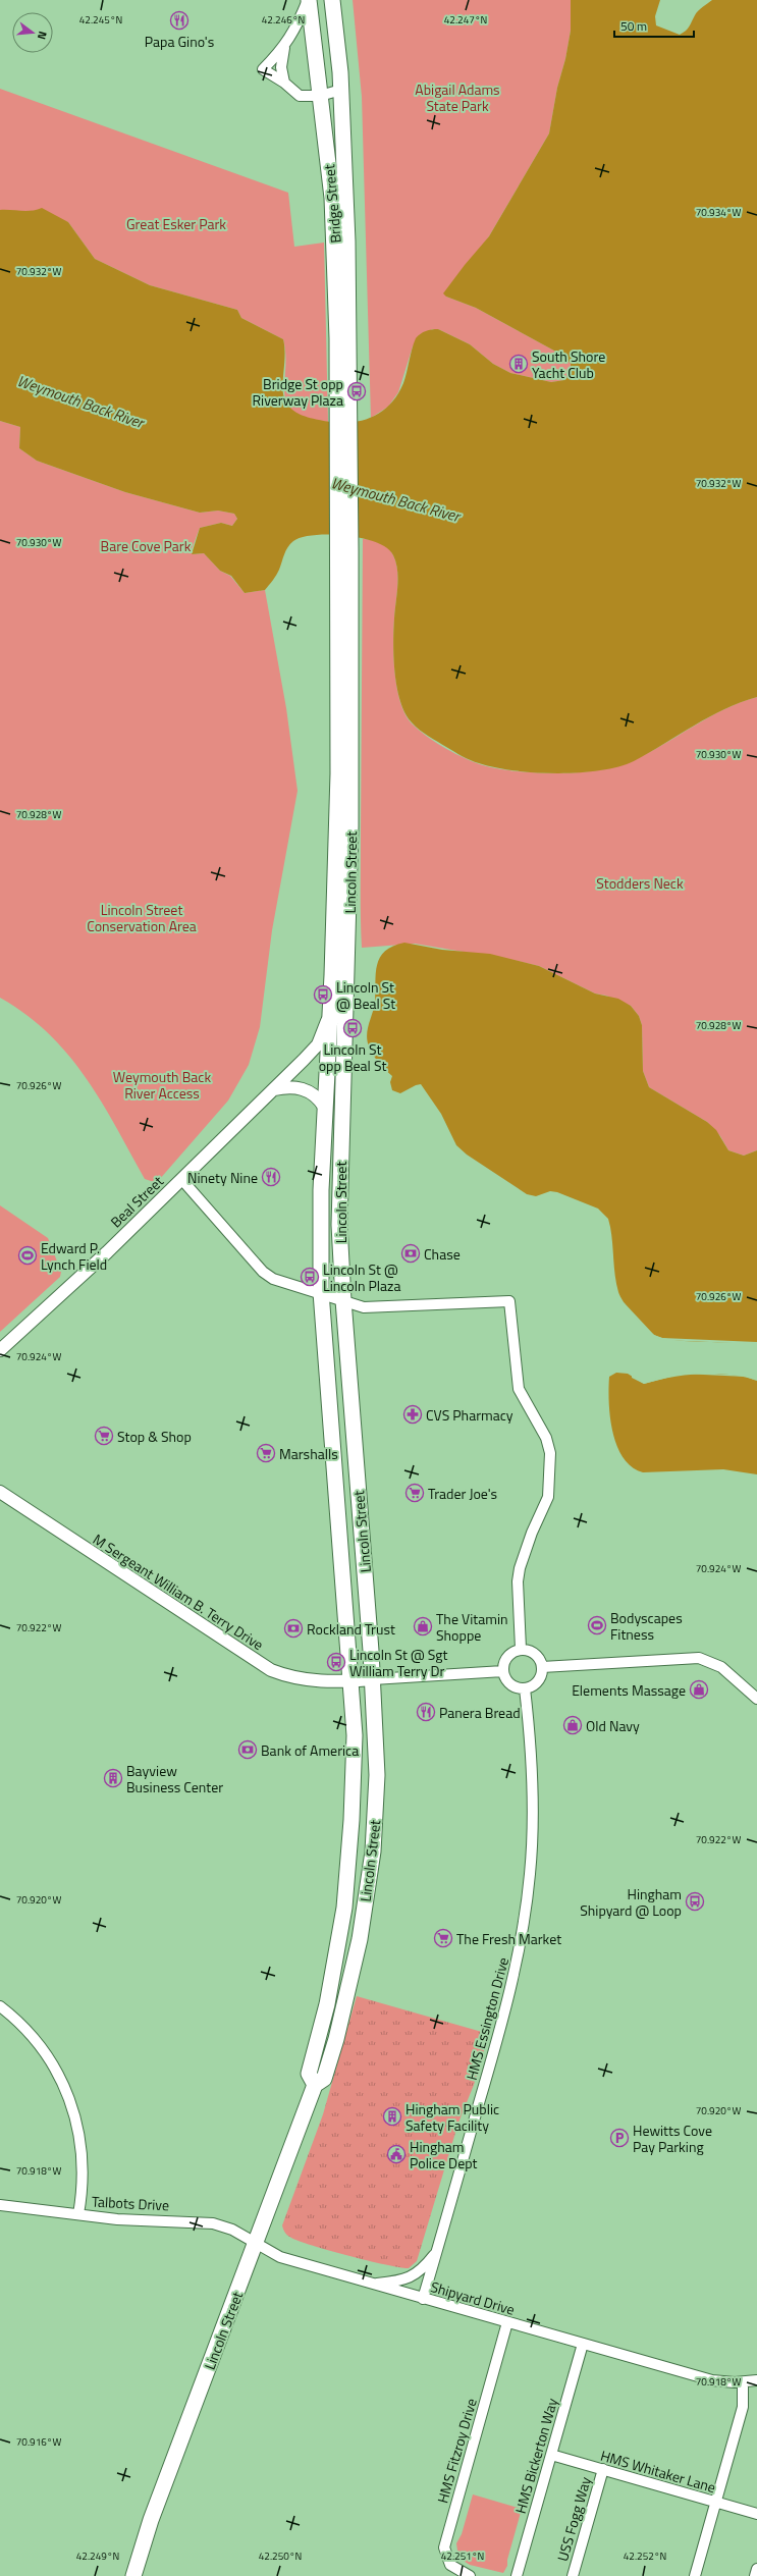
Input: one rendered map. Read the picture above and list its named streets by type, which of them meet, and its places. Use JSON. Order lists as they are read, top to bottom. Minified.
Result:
{"streets":{"main road":["Bridge Street","Lincoln Street"],"street":["Beal Street","M Sergeant William B. Terry Drive","HMS Essington Drive","Talbots Drive","Shipyard Drive","HMS Fitzroy Drive","HMS Bickerton Way","HMS Whitaker Lane","USS Fogg Way"]},"crossings":[["Bridge Street","Lincoln Street"],["Lincoln Street","Beal Street"],["Lincoln Street","M Sergeant William B. Terry Drive"],["Lincoln Street","Talbots Drive"],["Lincoln Street","Shipyard Drive"],["HMS Essington Drive","Shipyard Drive"],["Talbots Drive","Shipyard Drive"],["Shipyard Drive","HMS Fitzroy Drive"],["Shipyard Drive","HMS Bickerton Way"],["HMS Bickerton Way","HMS Whitaker Lane"],["HMS Whitaker Lane","USS Fogg Way"]],"water":["Weymouth Back River"],"parks":["Abigail Adams State Park","Great Esker Park","Bare Cove Park","Stodders Neck","Lincoln Street Conservation Area","Weymouth Back River Access"],"places":{"restaurant":["Papa Gino's","Ninety Nine","Panera Bread"],"building":["South Shore Yacht Club","Bayview Business Center","Hingham Public Safety Facility"],"bus stop":["Bridge St opp Riverway Plaza","Lincoln St @ Beal St","Lincoln St opp Beal St","Lincoln St @ Lincoln Plaza","Lincoln St @ Sgt William Terry Dr","Hingham Shipyard @ Loop"],"bank":["Chase","Rockland Trust","Bank of America"],"sports":["Edward P. Lynch Field","Bodyscapes Fitness"],"pharmacy":["CVS Pharmacy"],"supermarket":["Stop & Shop","Marshalls","Trader Joe's","The Fresh Market"],"shop":["The Vitamin Shoppe","Elements Massage","Old Navy"],"parking":["Hewitts Cove Pay Parking"],"public building":["Hingham Police Dept"]},"scale_bar":"50 m","north":"right","coordinates":["42.245°N","42.246°N","42.247°N","70.934°W","70.932°W","70.930°W","70.928°W","70.926°W","70.924°W","70.922°W","70.920°W","70.918°W","70.916°W","42.249°N","42.250°N","42.251°N","42.252°N"]}
